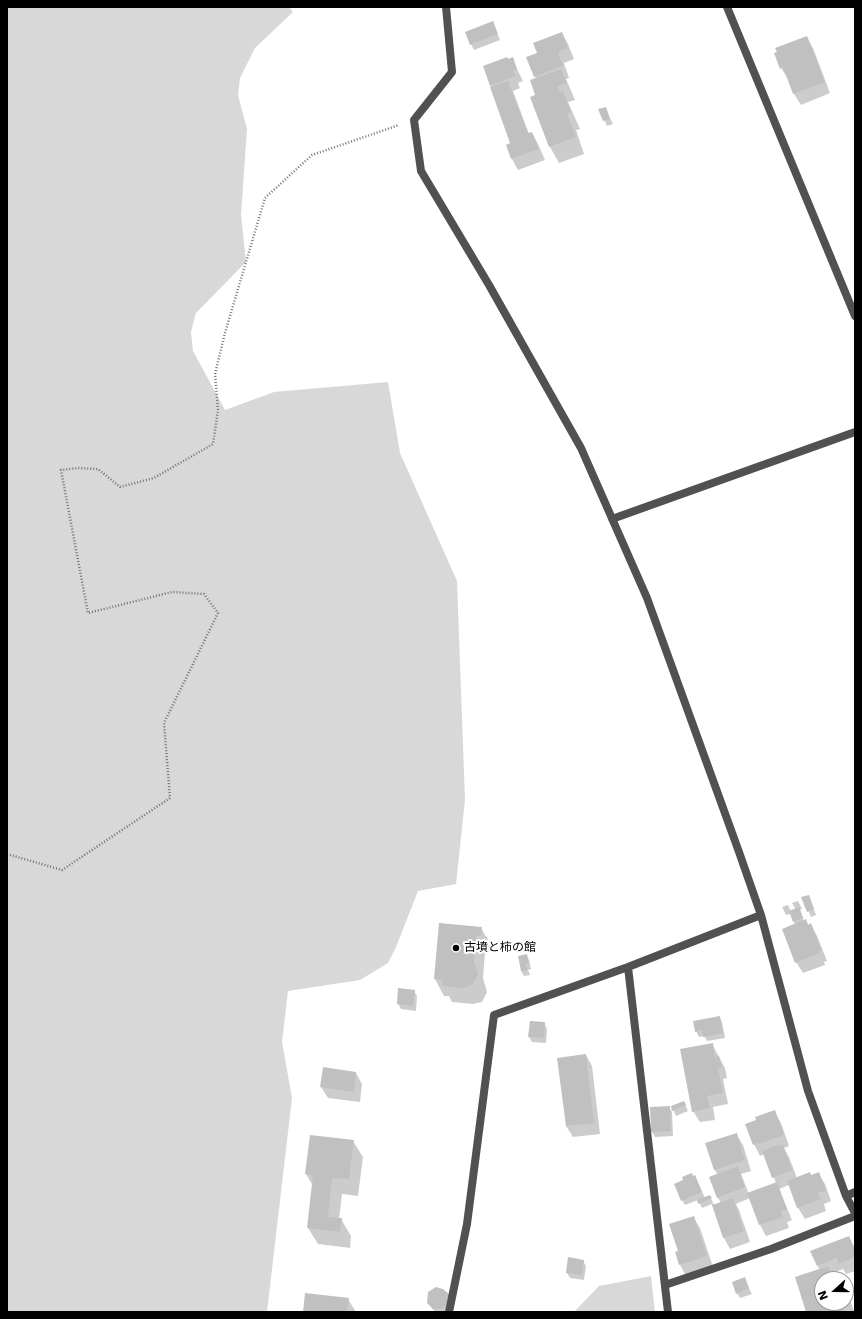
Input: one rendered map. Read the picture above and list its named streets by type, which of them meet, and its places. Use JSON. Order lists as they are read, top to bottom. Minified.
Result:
{"places":["古墳と柿の館"],"north":"left"}
